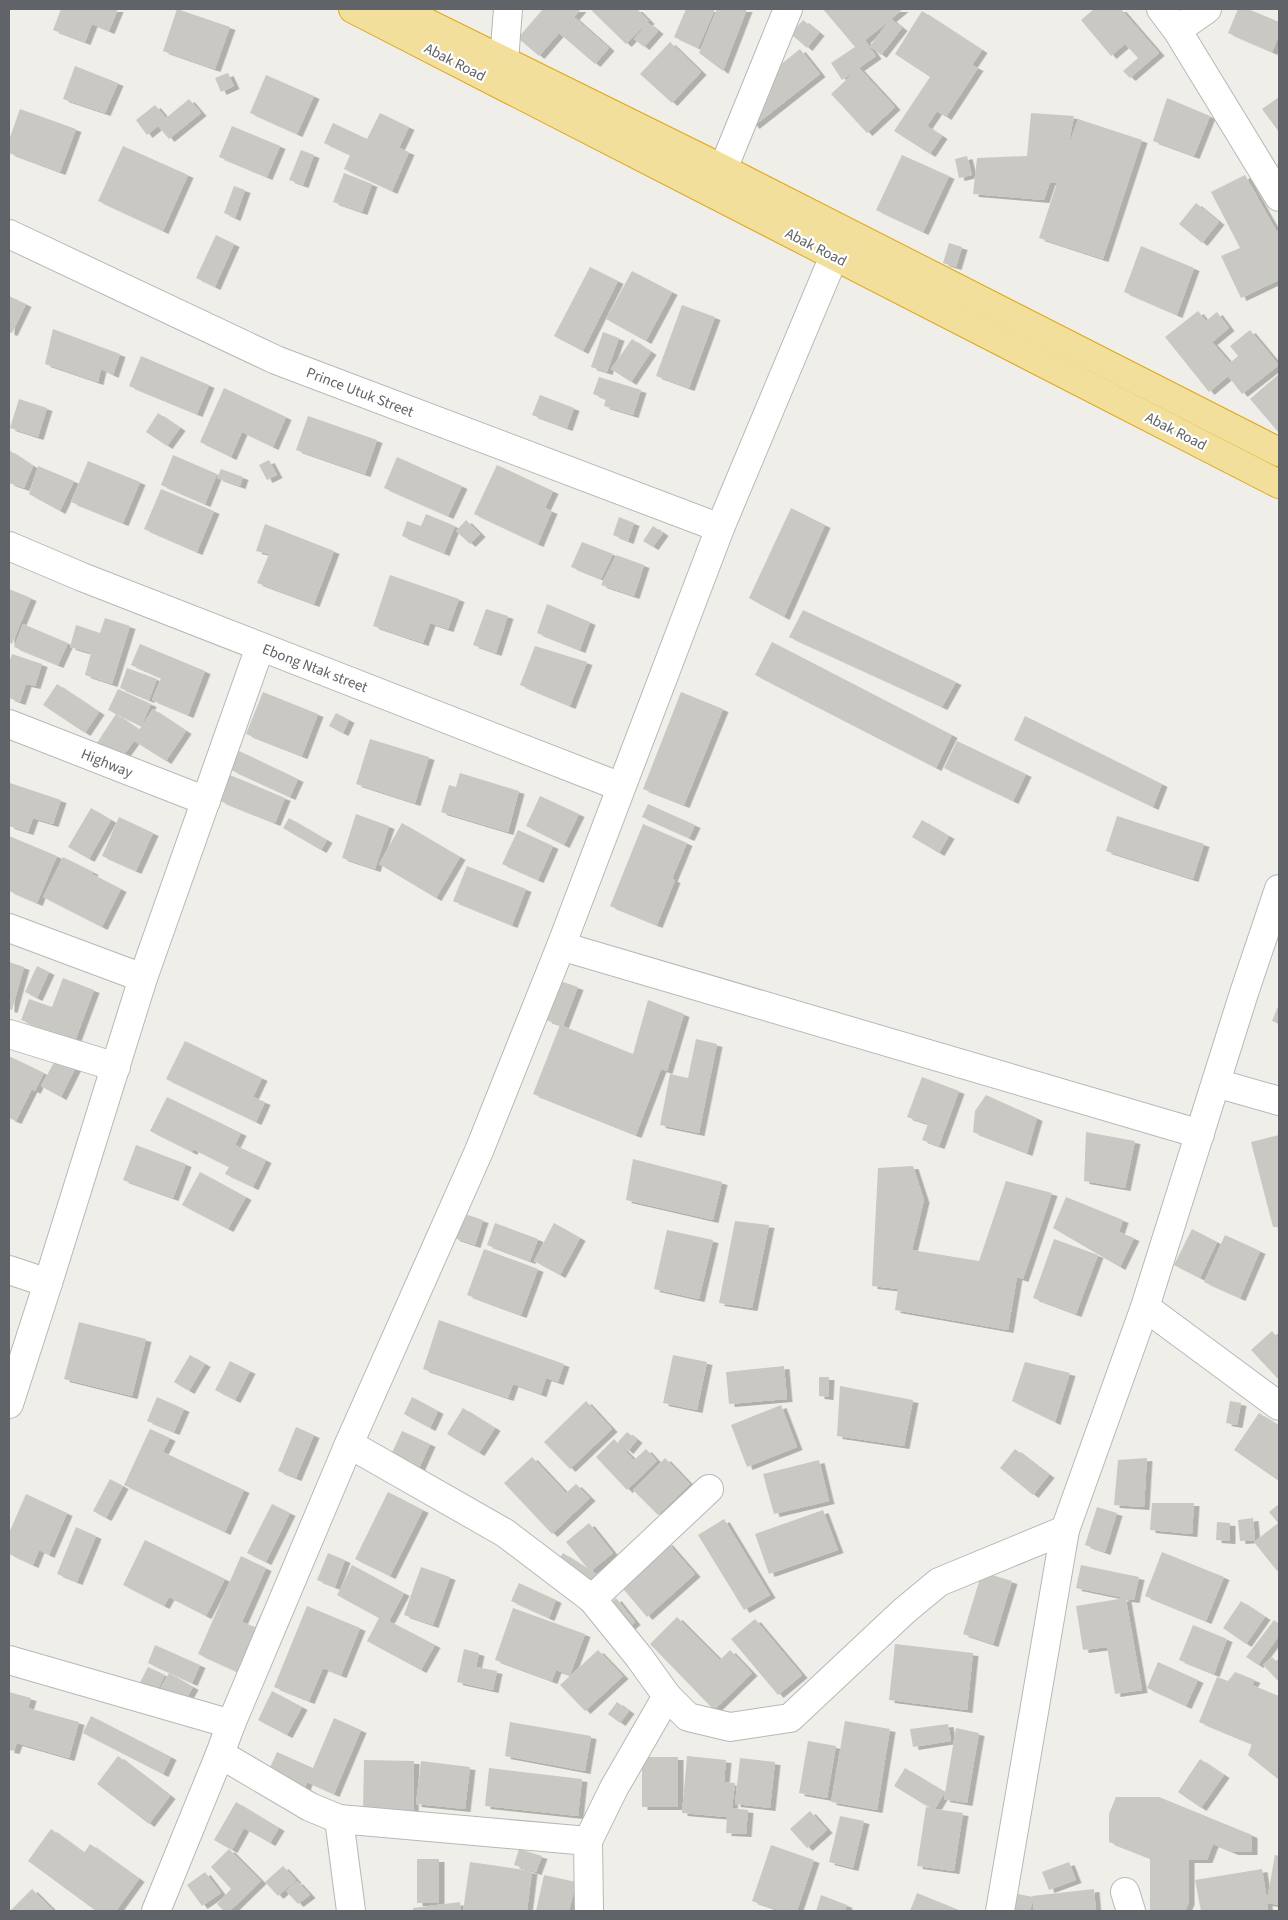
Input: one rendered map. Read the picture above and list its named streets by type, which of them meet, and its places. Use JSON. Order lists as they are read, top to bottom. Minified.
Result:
{"streets":{"highway":["Abak Road"],"street":["Prince Utuk Street","Ebong Ntak street","Highway"]}}
